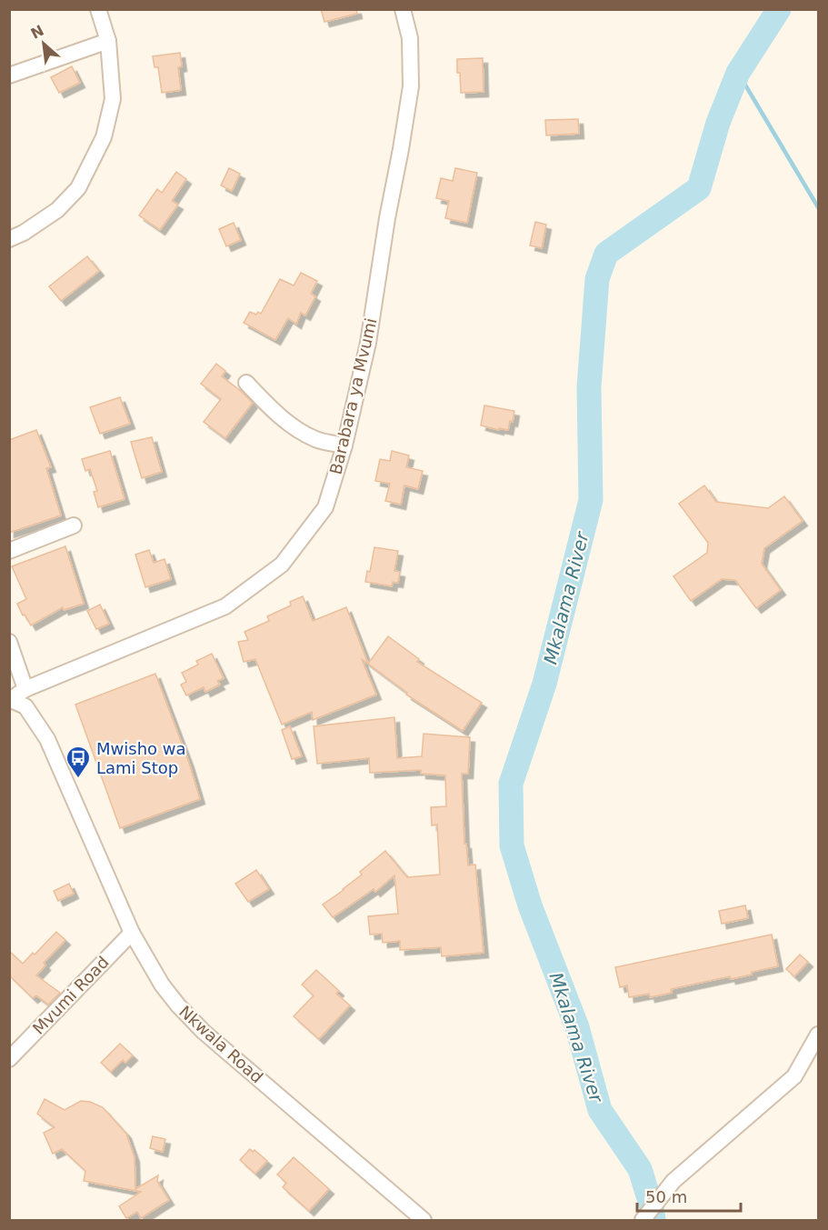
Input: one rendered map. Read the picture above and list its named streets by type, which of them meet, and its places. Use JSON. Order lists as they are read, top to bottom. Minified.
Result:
{"streets":{"street":["Barabara ya Mvumi","Mvumi Road","Nkwala Road"]},"crossings":[["Barabara ya Mvumi","Nkwala Road"],["Mvumi Road","Nkwala Road"]],"water":["Mkalama River"],"places":{"bus stop":["Mwisho wa Lami Stop"]},"scale_bar":"50 m","north":"top left"}
